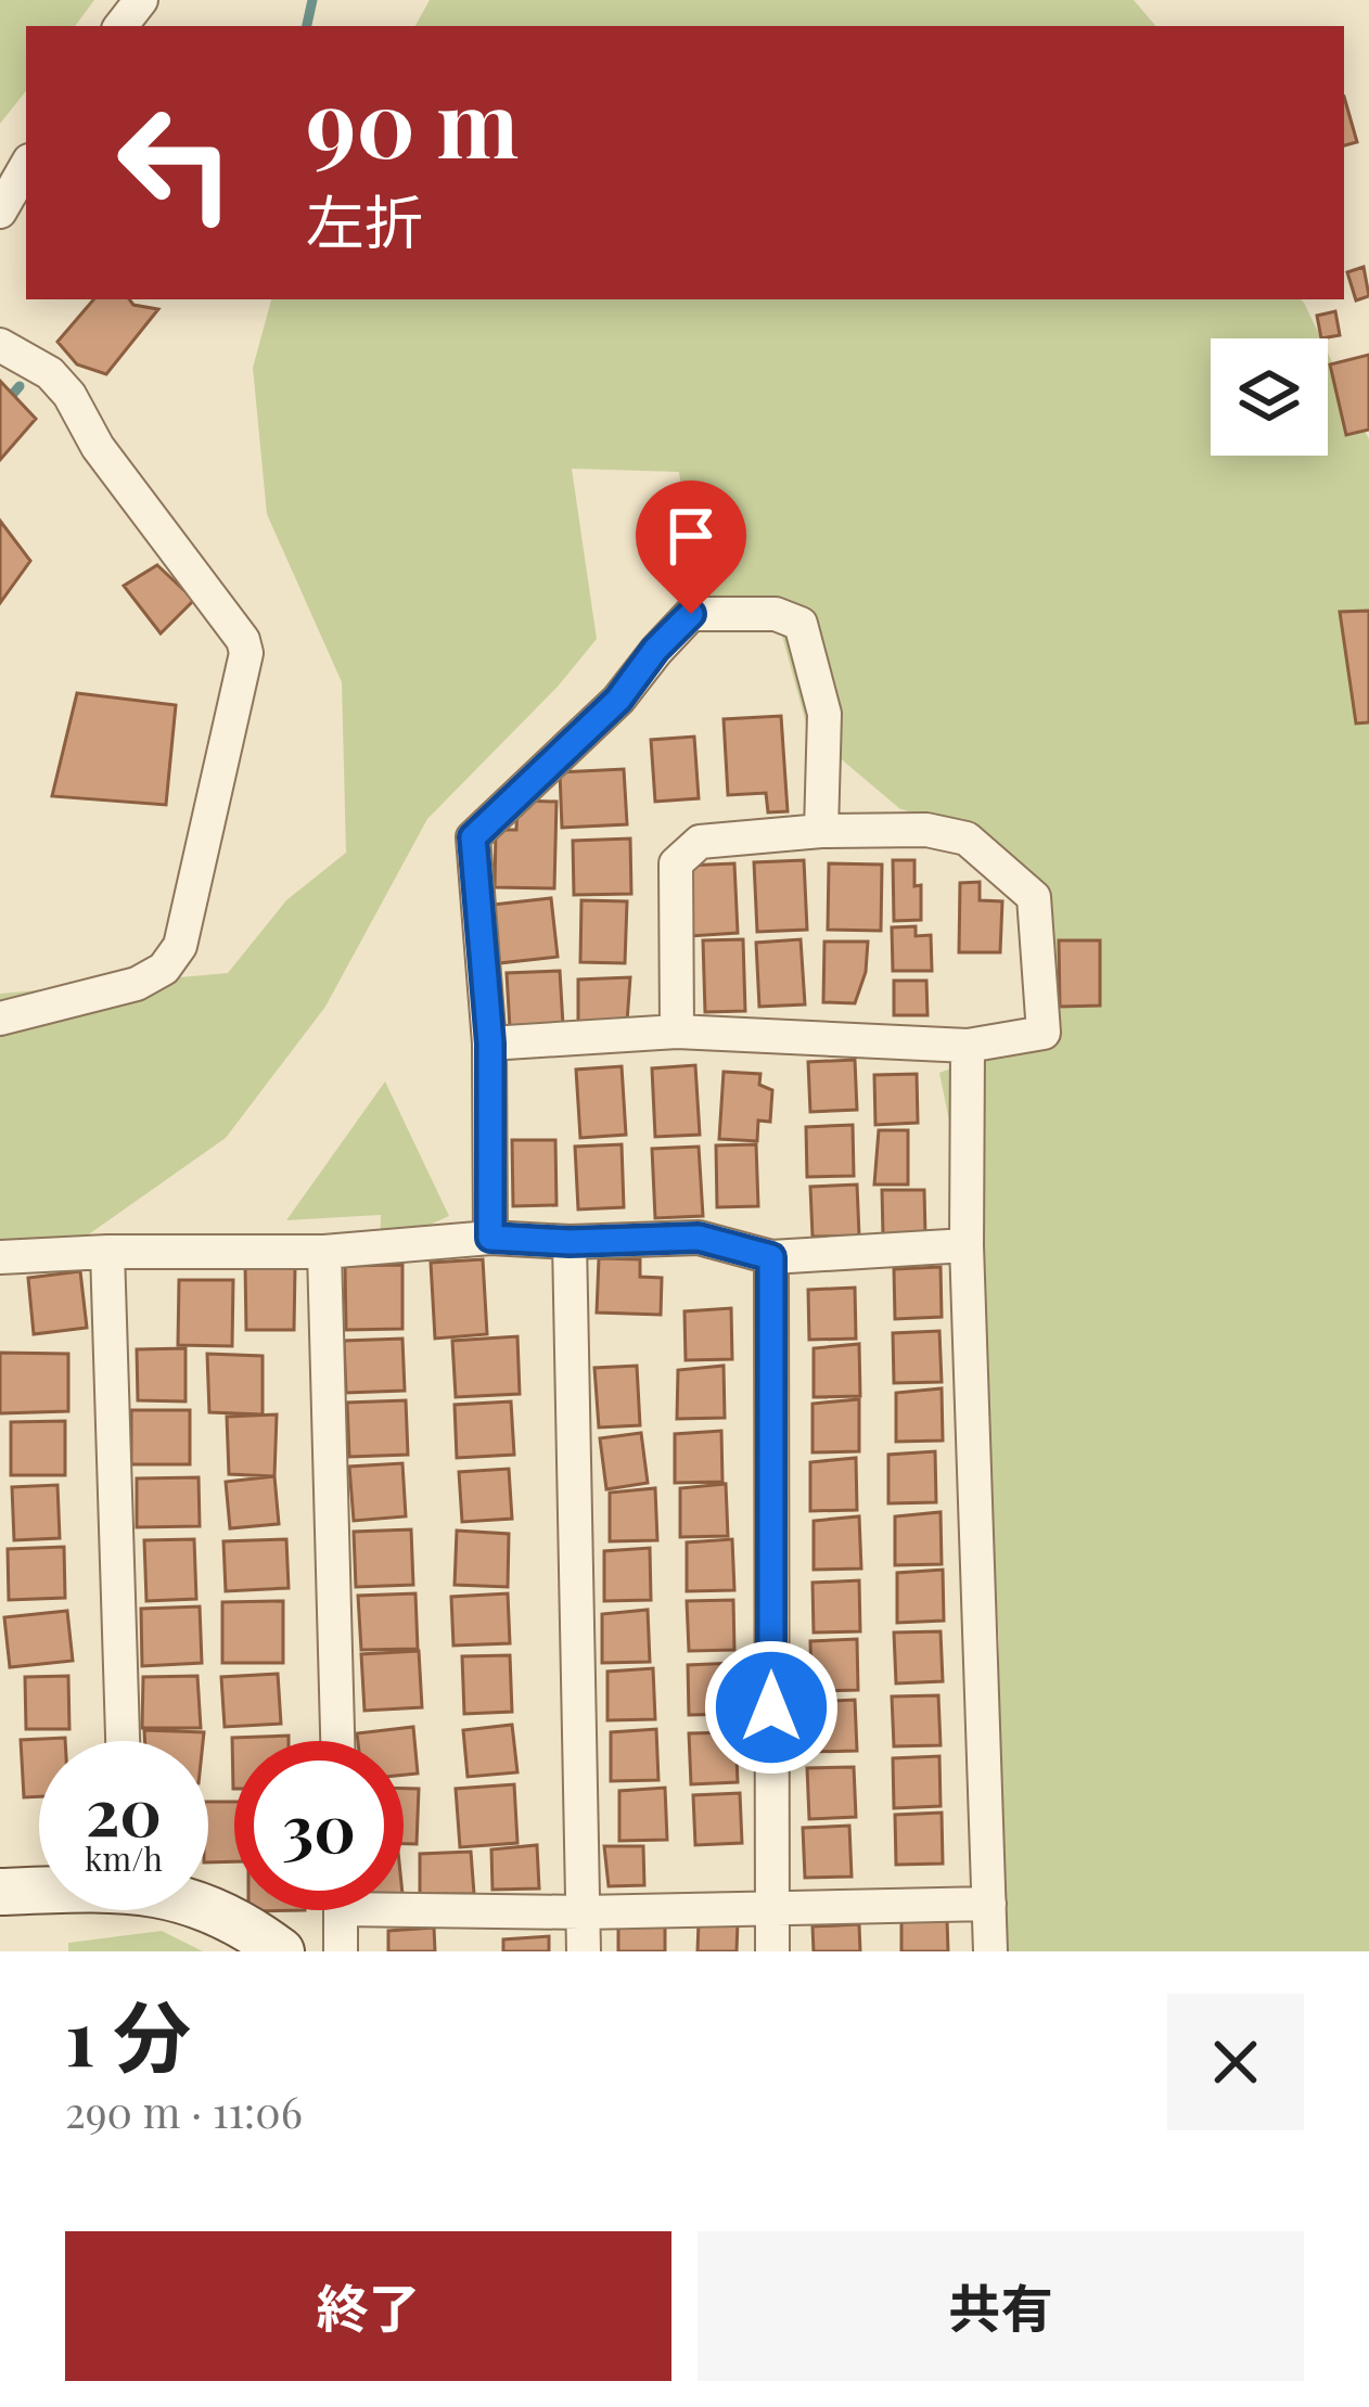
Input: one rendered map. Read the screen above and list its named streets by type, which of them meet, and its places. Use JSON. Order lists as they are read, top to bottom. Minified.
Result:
{"page":{"turn":["90 m","左折"],"speed":"20 km/h","limit":"30","heading":["1 分","290 m · 11:06"],"buttons":["終了","共有"]}}
